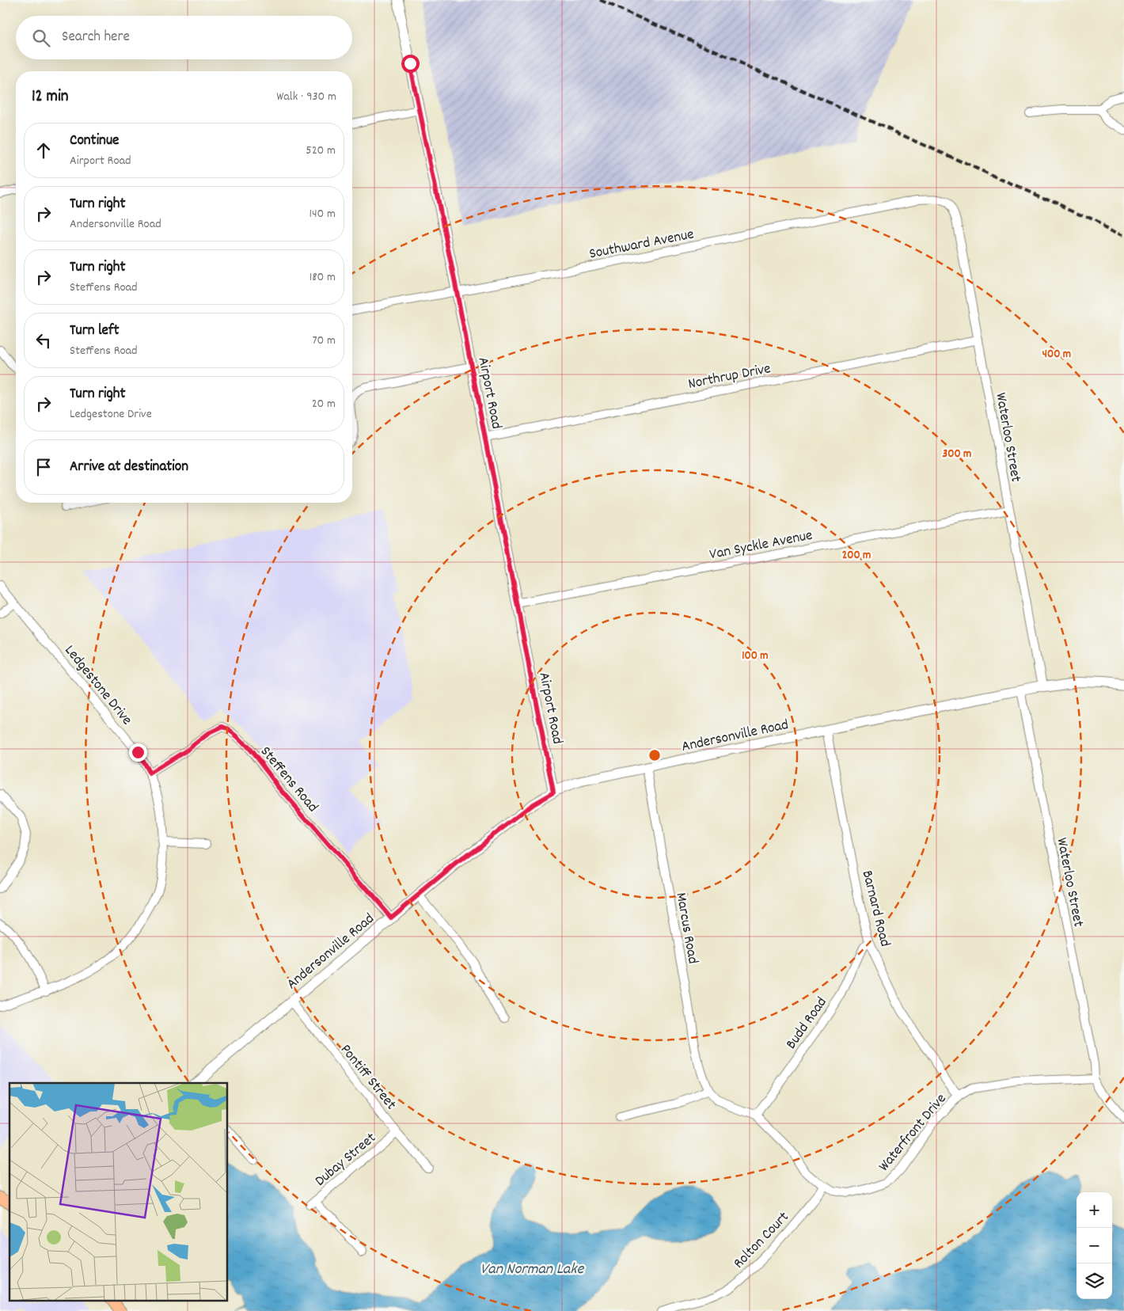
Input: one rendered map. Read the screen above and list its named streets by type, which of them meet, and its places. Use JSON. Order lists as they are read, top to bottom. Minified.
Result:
{"streets":{"street":["Southward Avenue","Northrup Drive","Airport Road","Waterloo Street","Van Syckle Avenue","Ledgestone Drive","Andersonville Road","Steffens Road","Barnard Road","Marcus Road","Budd Road","Pontiff Street","Waterfront Drive","Dubay Street","Rolton Court"]},"crossings":[["Southward Avenue","Airport Road"],["Southward Avenue","Waterloo Street"],["Northrup Drive","Airport Road"],["Northrup Drive","Waterloo Street"],["Airport Road","Van Syckle Avenue"],["Airport Road","Andersonville Road"],["Waterloo Street","Van Syckle Avenue"],["Waterloo Street","Andersonville Road"],["Waterloo Street","Waterfront Drive"],["Ledgestone Drive","Steffens Road"],["Andersonville Road","Steffens Road"],["Andersonville Road","Barnard Road"],["Andersonville Road","Marcus Road"],["Andersonville Road","Pontiff Street"],["Barnard Road","Budd Road"],["Barnard Road","Waterfront Drive"],["Marcus Road","Waterfront Drive"],["Budd Road","Waterfront Drive"],["Pontiff Street","Dubay Street"],["Waterfront Drive","Rolton Court"]],"water":["Van Norman Lake"],"page":{"search":"Search here","heading":["12 min","Walk · 930 m"],"list":[["Continue","Airport Road","520 m"],["Turn right","Andersonville Road","140 m"],["Turn right","Steffens Road","180 m"],["Turn left","Steffens Road","70 m"],["Turn right","Ledgestone Drive","20 m"],"Arrive at destination"],"map_buttons":["+","−"]},"rings":["400 m","300 m","200 m","100 m"]}
